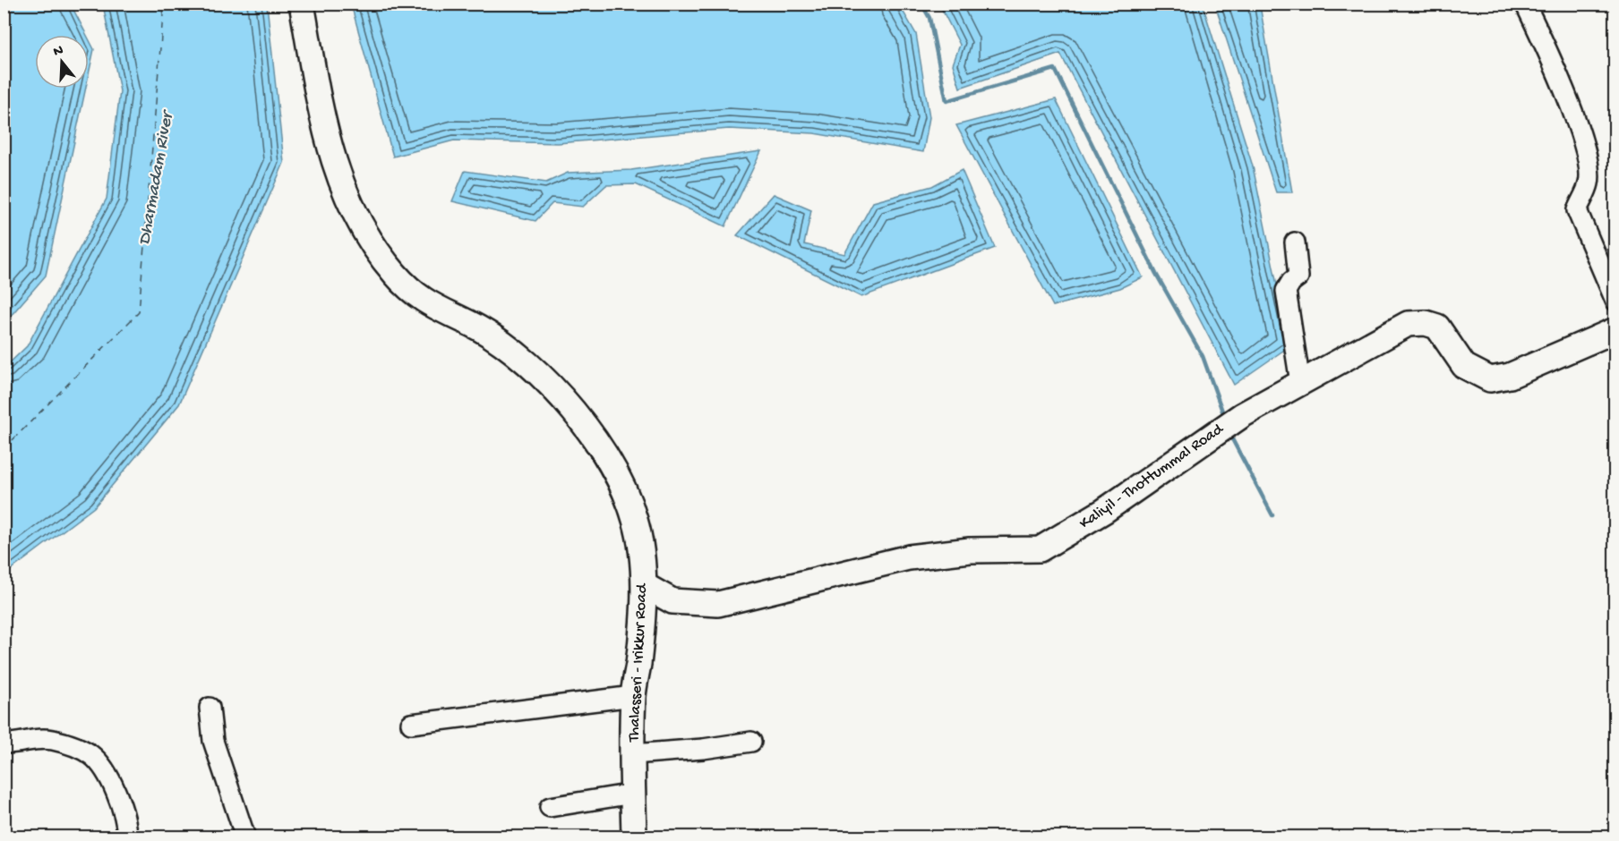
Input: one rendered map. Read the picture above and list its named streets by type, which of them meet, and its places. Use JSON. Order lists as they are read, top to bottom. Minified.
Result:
{"streets":{"main road":["Kaliyil - Thottummal Road","Thalasseri - Irikkur Road"]},"crossings":[["Kaliyil - Thottummal Road","Thalasseri - Irikkur Road"]],"water":["Dharmadam River"],"north":"top"}
